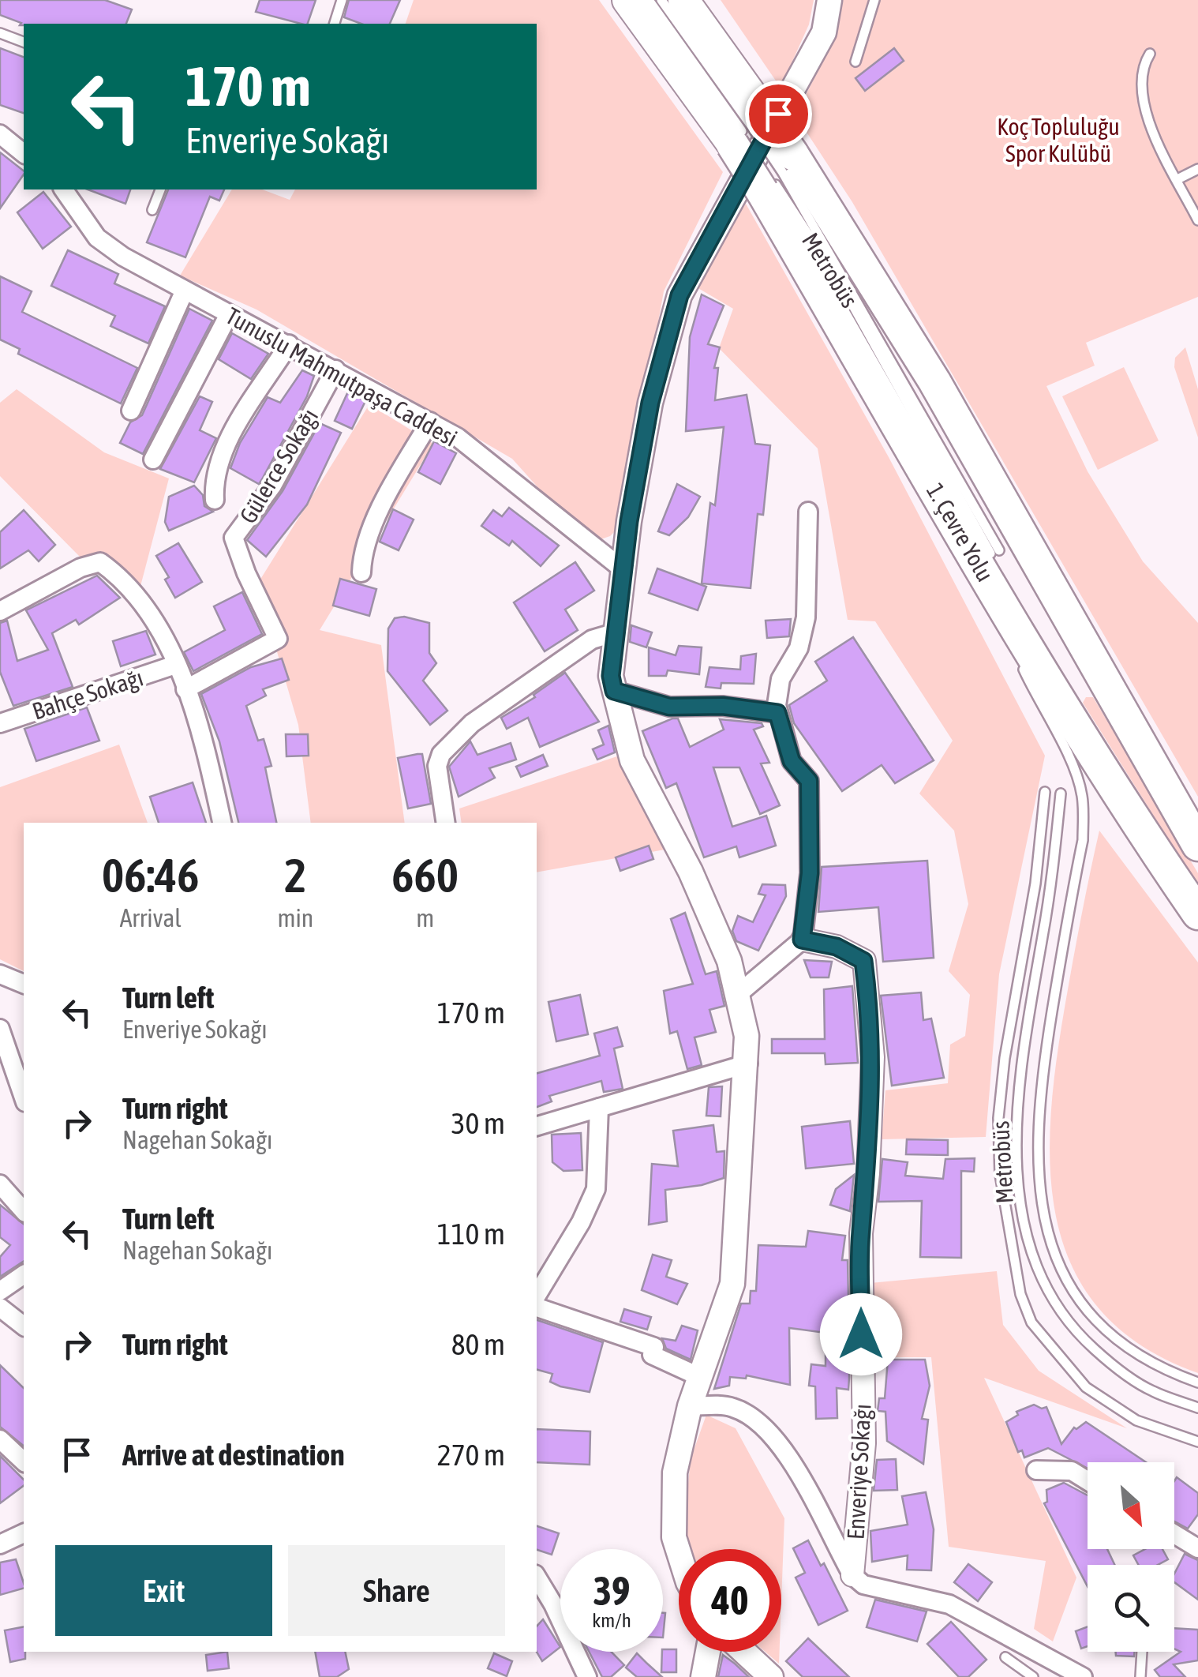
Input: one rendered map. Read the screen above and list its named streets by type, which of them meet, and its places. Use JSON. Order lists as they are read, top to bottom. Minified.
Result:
{"streets":{"highway":["1. Çevre Yolu"],"street":["Tunuslu Mahmutpaşa Caddesi","Gülerce Sokağı","Bahçe Sokağı","Enveriye Sokağı"],"lane":["Metrobüs"]},"crossings":[["Metrobüs","1. Çevre Yolu"],["Tunuslu Mahmutpaşa Caddesi","Gülerce Sokağı"]],"parks":["Koç Topluluğu Spor Kulübü"],"north":"bottom right","page":{"turn":["170 m","Enveriye Sokağı"],"eta":["06:46","Arrival","2","min","660","m"],"list":[{"name":"Turn left","note":"Enveriye Sokağı","value":"170 m"},{"name":"Turn right","note":"Nagehan Sokağı","value":"30 m"},{"name":"Turn left","note":"Nagehan Sokağı","value":"110 m"},{"name":"Turn right","value":"80 m"},{"name":"Arrive at destination","value":"270 m"}],"buttons":["Exit","Share"],"speed":"39 km/h","limit":"40"}}
